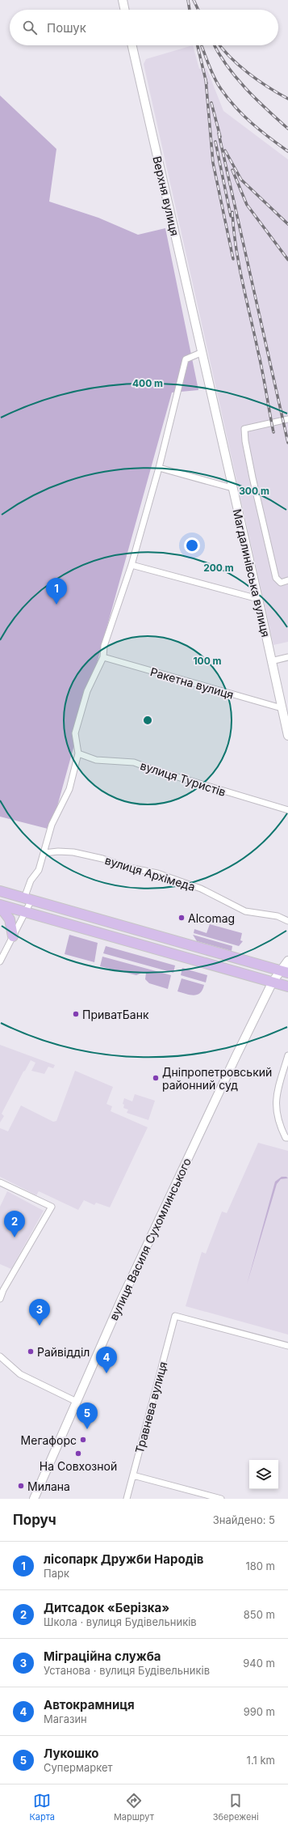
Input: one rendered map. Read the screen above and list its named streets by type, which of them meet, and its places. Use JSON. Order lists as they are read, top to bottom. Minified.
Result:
{"streets":{"street":["Верхня вулиця","Магдалинівська вулиця","Ракетна вулиця","вулиця Туристів","вулиця Архімеда","вулиця Василя Сухомлинського","Травнева вулиця"]},"crossings":[["Верхня вулиця","Магдалинівська вулиця"],["Магдалинівська вулиця","Ракетна вулиця"]],"places":["Alcomag","ПриватБанк","Дніпропетровський районний суд","Райвідділ","Мегафорс","На Совхозной","Милана"],"page":{"search":"Пошук","pins":["1","2","3","4","5"],"heading":["Поруч","Знайдено: 5"],"list":[{"mark":"1","name":"лісопарк Дружби Народів","note":"Парк","value":"180 m"},{"mark":"2","name":"Дитсадок «Берізка»","note":"Школа · вулиця Будівельників","value":"850 m"},{"mark":"3","name":"Міграційна служба","note":"Установа · вулиця Будівельників","value":"940 m"},{"mark":"4","name":"Автокрамниця","note":"Магазин","value":"990 m"},{"mark":"5","name":"Лукошко","note":"Супермаркет","value":"1.1 km"}],"nav":["Карта","Маршрут","Збережені"]},"rings":["400 m","300 m","200 m","100 m"]}
